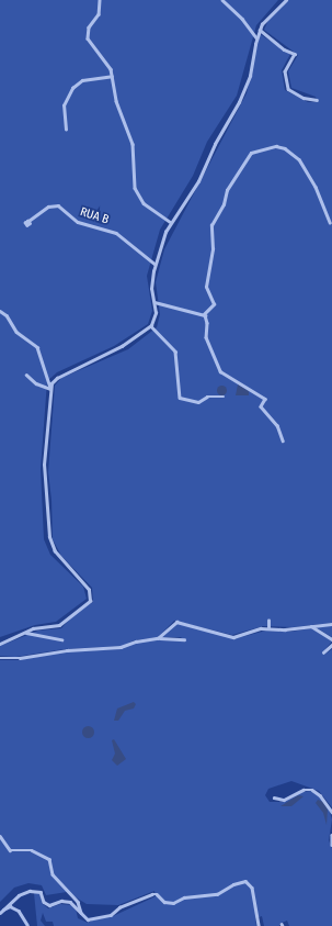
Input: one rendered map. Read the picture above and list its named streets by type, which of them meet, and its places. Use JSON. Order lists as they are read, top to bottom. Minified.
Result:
{"streets":{"street":["RUA B"]}}
